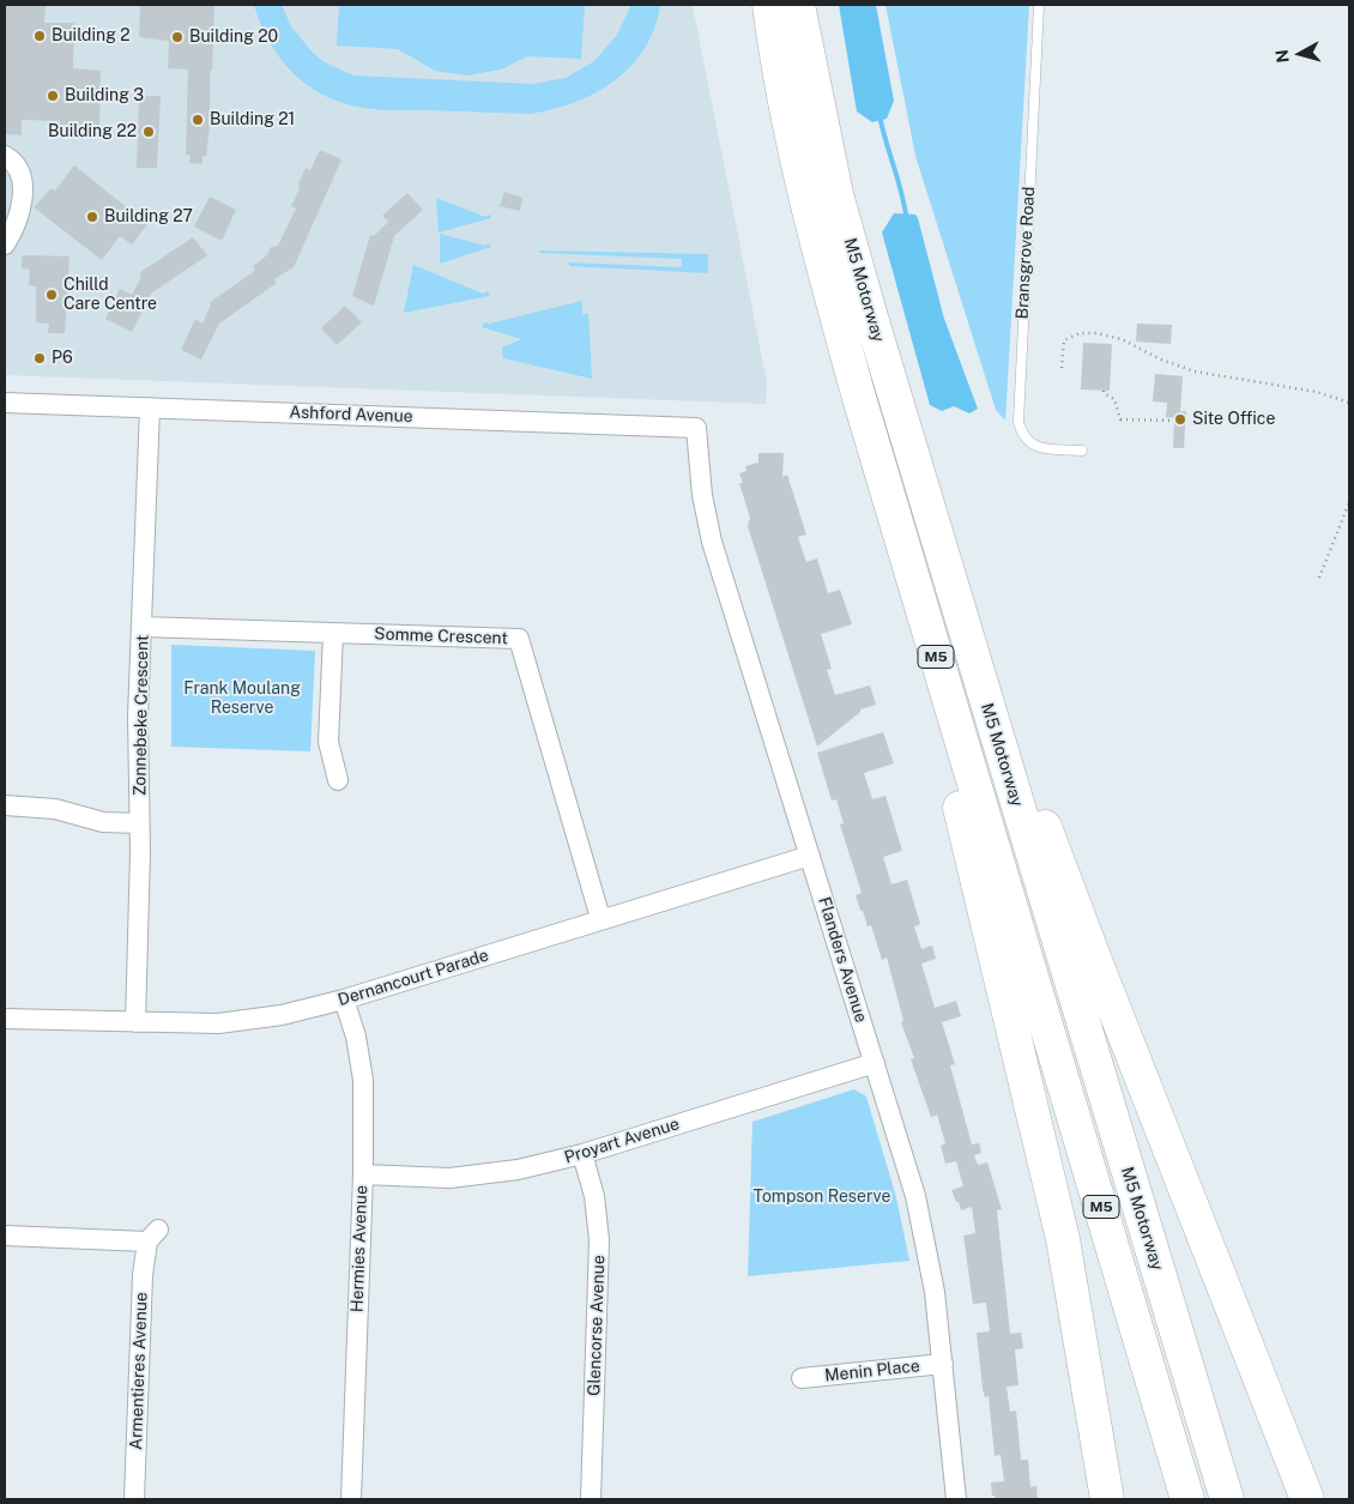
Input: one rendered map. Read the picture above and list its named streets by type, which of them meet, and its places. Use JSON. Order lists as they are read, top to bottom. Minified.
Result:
{"streets":{"highway":["M5 Motorway","M5"],"street":["Ashford Avenue","Somme Crescent","Zonnebeke Crescent","Flanders Avenue","Dernancourt Parade","Proyart Avenue","Hermies Avenue","Glencorse Avenue","Armentieres Avenue","Menin Place"],"lane":["Bransgrove Road"]},"crossings":[["Ashford Avenue","Zonnebeke Crescent"],["Ashford Avenue","Flanders Avenue"],["Somme Crescent","Zonnebeke Crescent"],["Somme Crescent","Dernancourt Parade"],["Zonnebeke Crescent","Dernancourt Parade"],["Flanders Avenue","Dernancourt Parade"],["Flanders Avenue","Proyart Avenue"],["Flanders Avenue","Menin Place"],["Dernancourt Parade","Hermies Avenue"],["Proyart Avenue","Hermies Avenue"],["Proyart Avenue","Glencorse Avenue"]],"parks":["Frank Moulang Reserve","Tompson Reserve"],"places":["Building 2","Building 20","Building 3","Building 21","Building 22","Building 27","Chilld Care Centre","P6","Site Office"],"north":"left"}
